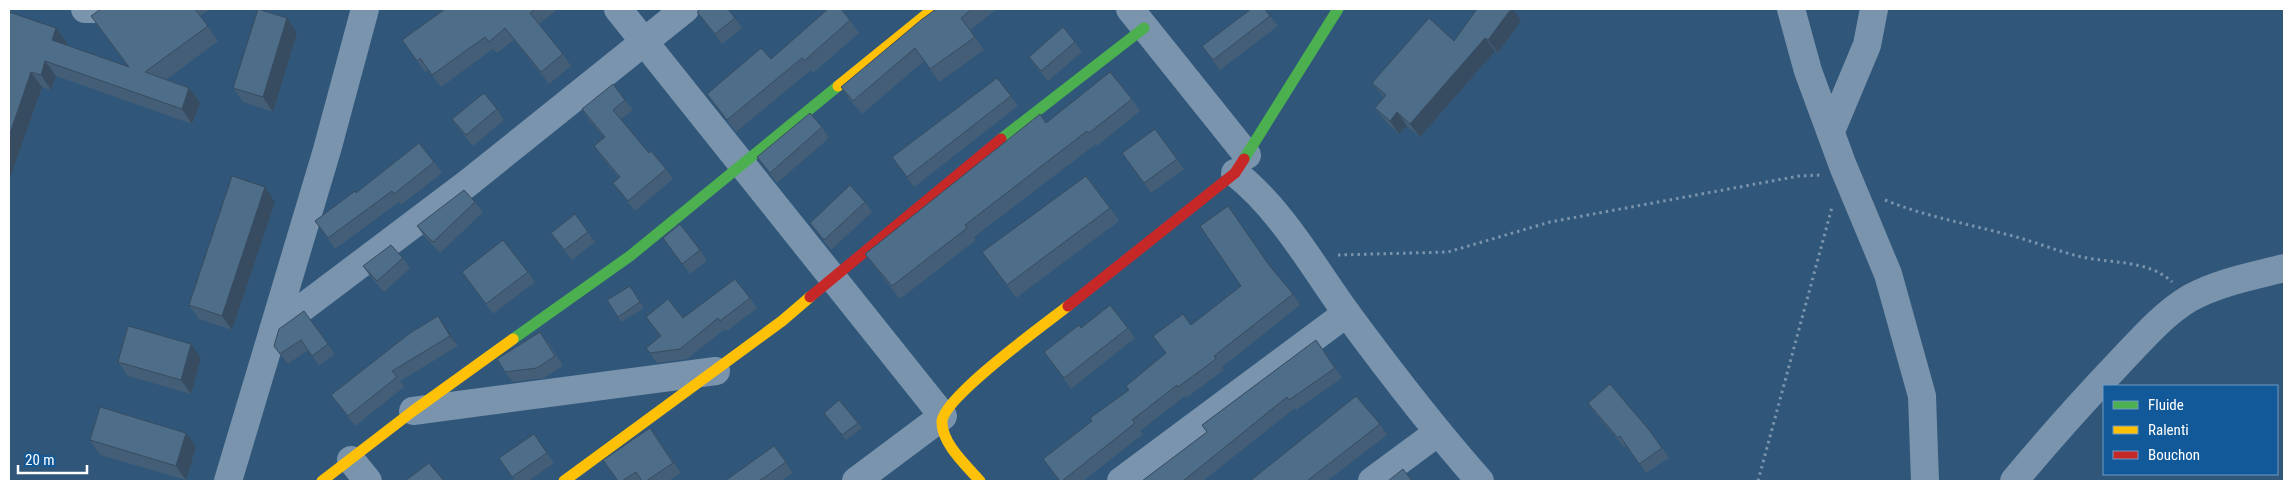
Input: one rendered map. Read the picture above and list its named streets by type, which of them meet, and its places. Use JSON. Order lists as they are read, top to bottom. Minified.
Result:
{"legend":["Fluide","Ralenti","Bouchon"],"scale_bar":"20 m"}
